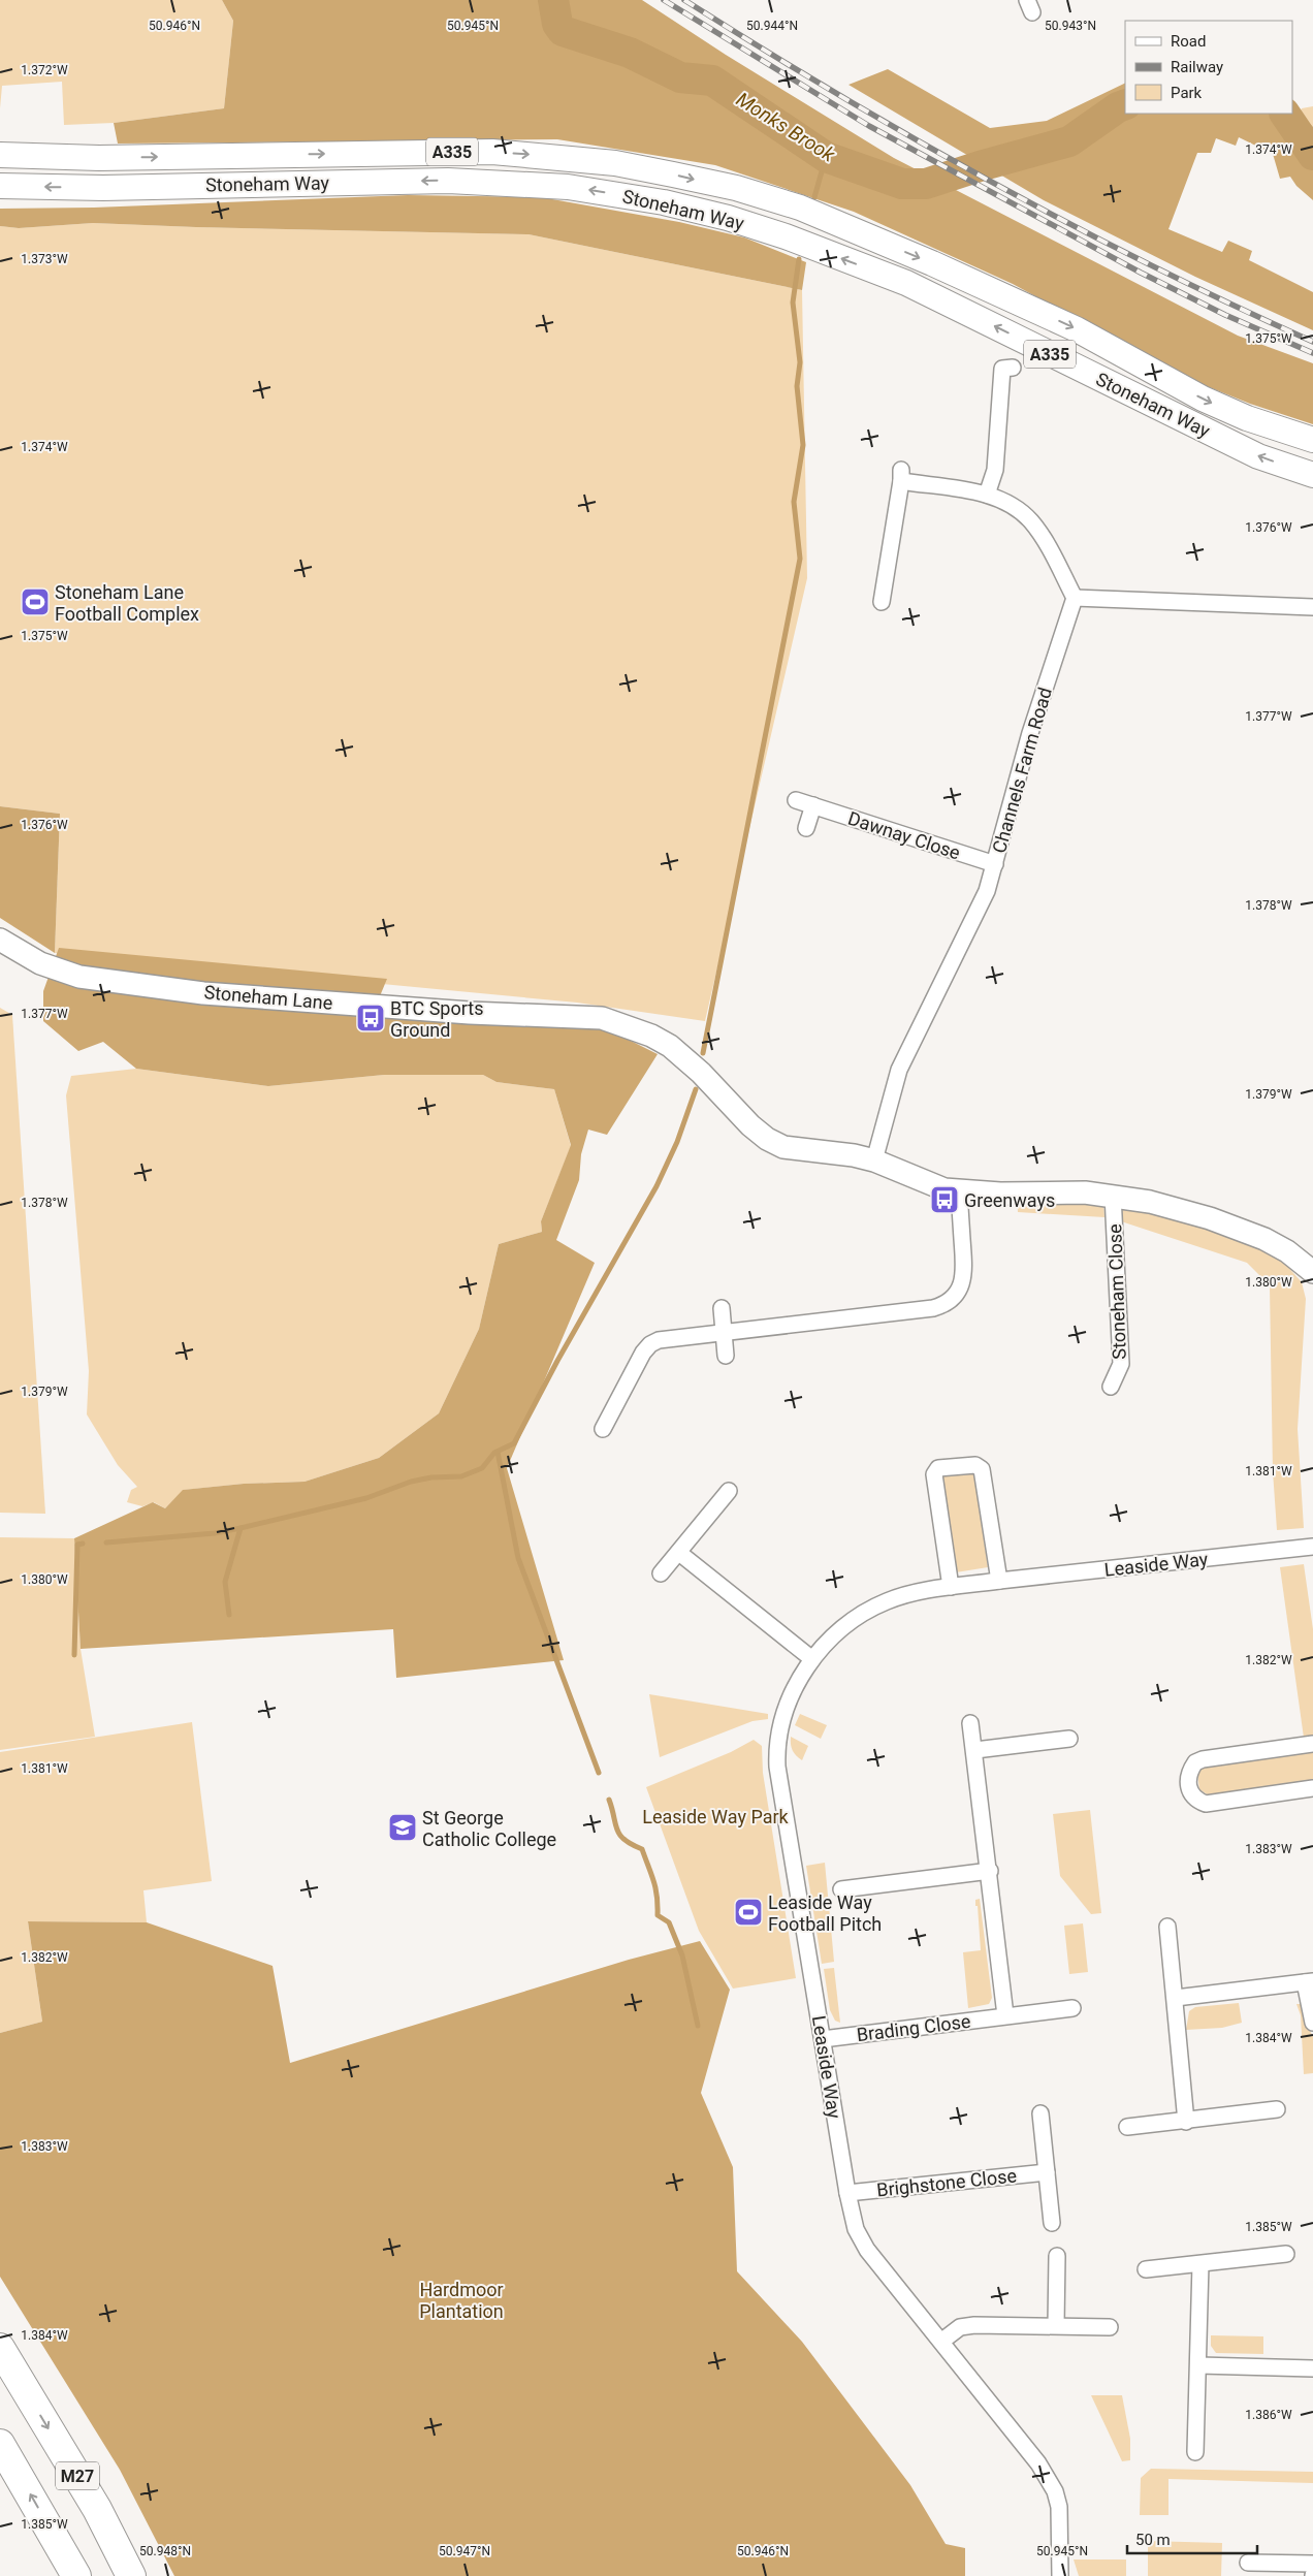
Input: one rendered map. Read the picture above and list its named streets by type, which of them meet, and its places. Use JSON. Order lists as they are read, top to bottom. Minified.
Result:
{"streets":{"highway":["M27"],"main road":["A335","Stoneham Way"],"street":["Channels Farm Road","Dawnay Close","Stoneham Lane","Stoneham Close","Leaside Way","Brading Close","Brighstone Close"]},"crossings":[["Channels Farm Road","Dawnay Close"],["Channels Farm Road","Stoneham Lane"],["Stoneham Lane","Stoneham Close"],["Leaside Way","Brading Close"],["Leaside Way","Brighstone Close"]],"water":["Monks Brook"],"parks":["Leaside Way Park","Hardmoor Plantation"],"places":{"sports":["Stoneham Lane Football Complex","Leaside Way Football Pitch"],"bus stop":["BTC Sports Ground","Greenways"],"school or university":["St George Catholic College"]},"legend":["Road","Railway","Park"],"scale_bar":"50 m","coordinates":["50.946°N","50.945°N","50.944°N","50.943°N","1.372°W","1.374°W","1.373°W","1.375°W","1.376°W","1.377°W","1.378°W","1.379°W","1.380°W","1.381°W","1.382°W","1.383°W","1.384°W","1.385°W","1.386°W","50.948°N","50.947°N"]}
